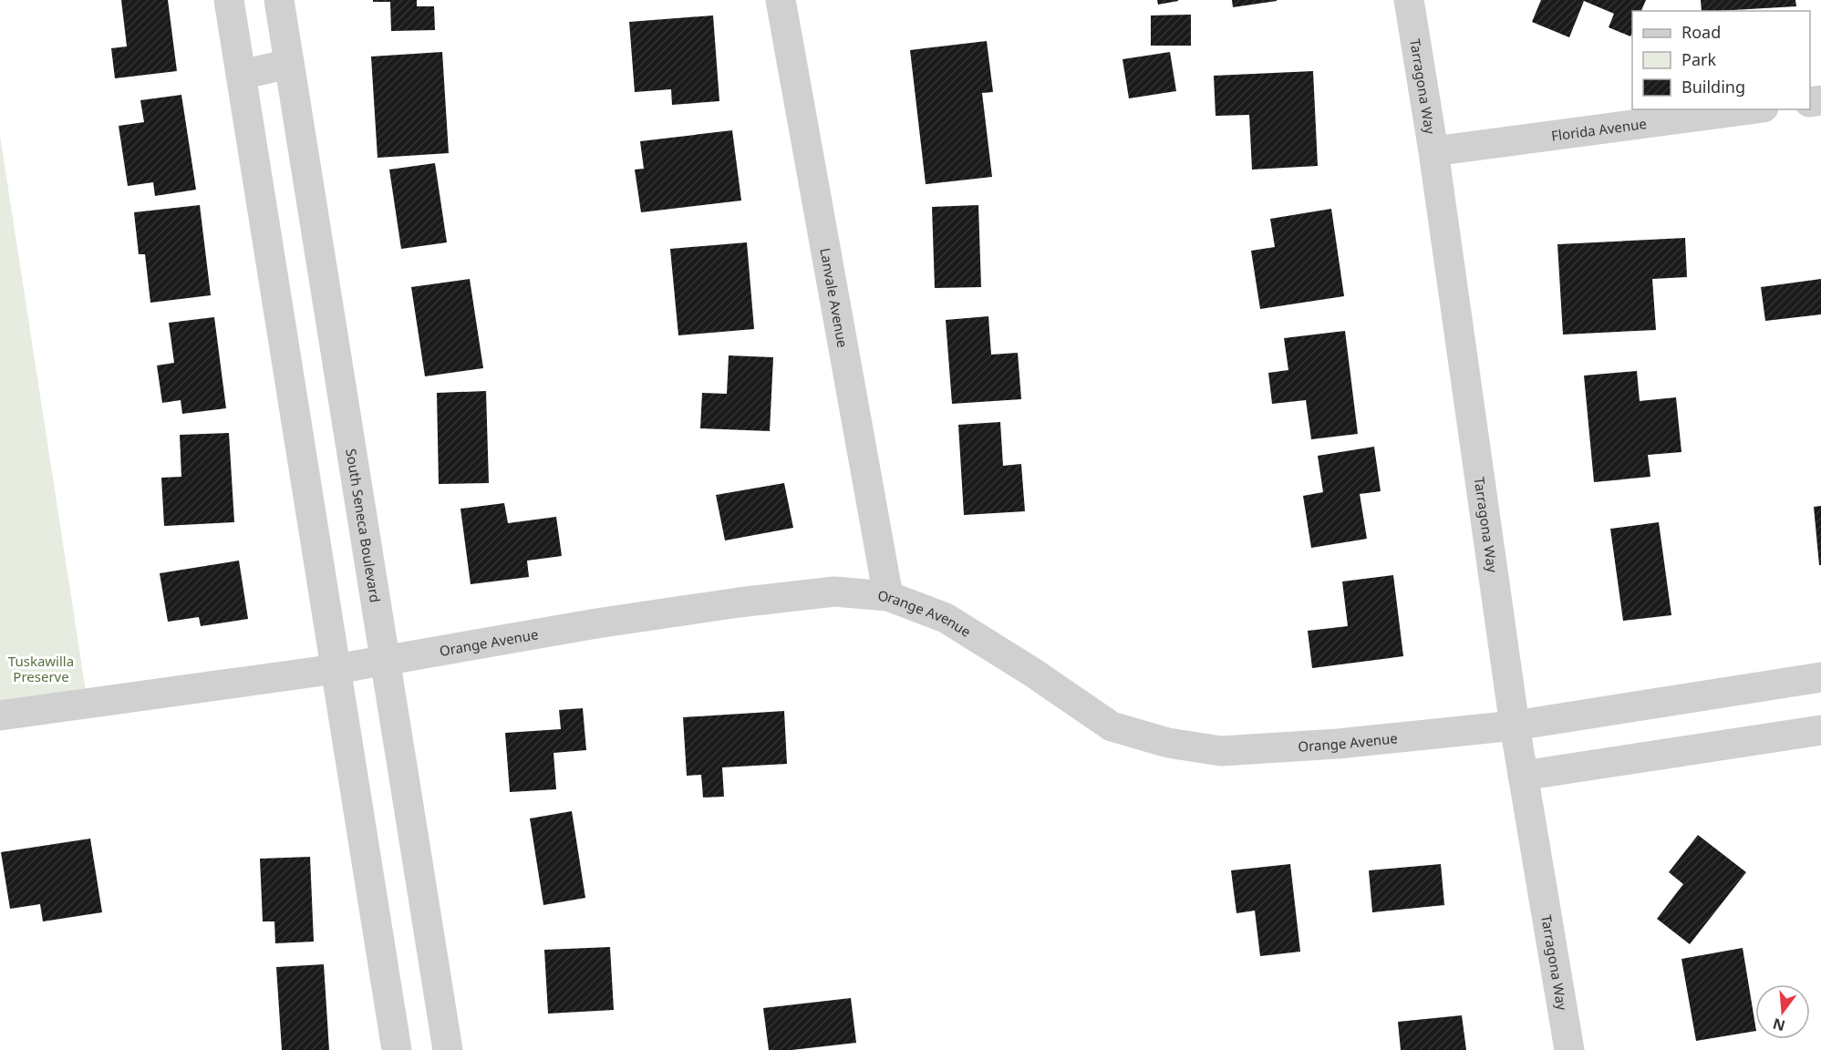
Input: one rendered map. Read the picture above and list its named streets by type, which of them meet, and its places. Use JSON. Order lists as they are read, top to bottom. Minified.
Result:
{"streets":{"street":["Tarragona Way","Florida Avenue","Lanvale Avenue","South Seneca Boulevard","Orange Avenue"]},"crossings":[["Tarragona Way","Florida Avenue"],["Tarragona Way","Orange Avenue"],["Lanvale Avenue","Orange Avenue"],["South Seneca Boulevard","Orange Avenue"]],"parks":["Tuskawilla Preserve"],"legend":["Road","Park","Building"],"north":"bottom"}
